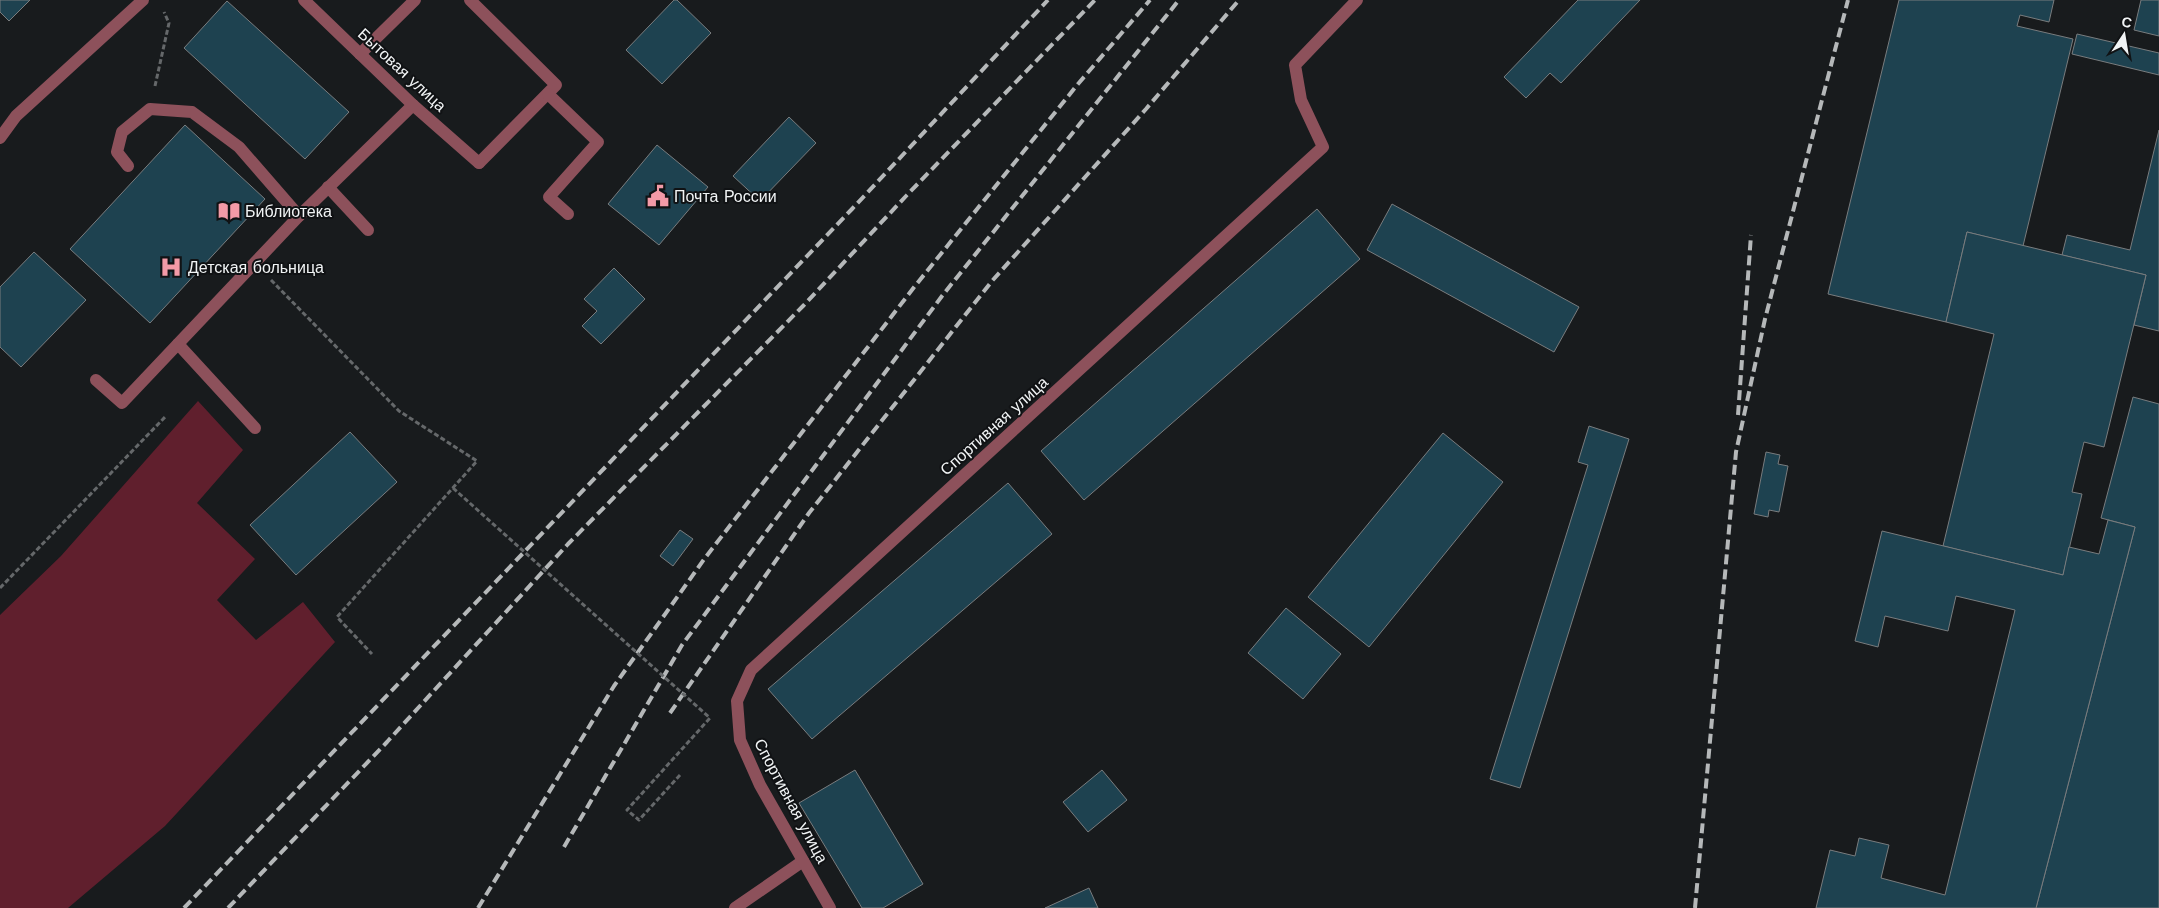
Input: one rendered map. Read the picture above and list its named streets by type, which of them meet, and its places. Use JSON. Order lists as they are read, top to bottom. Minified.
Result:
{"streets":{"street":["Бытовая улица","Спортивная улица"]},"places":{"public building":["Почта России"],"library":["Библиотека"],"hospital":["Детская больница"]},"north":"top"}
